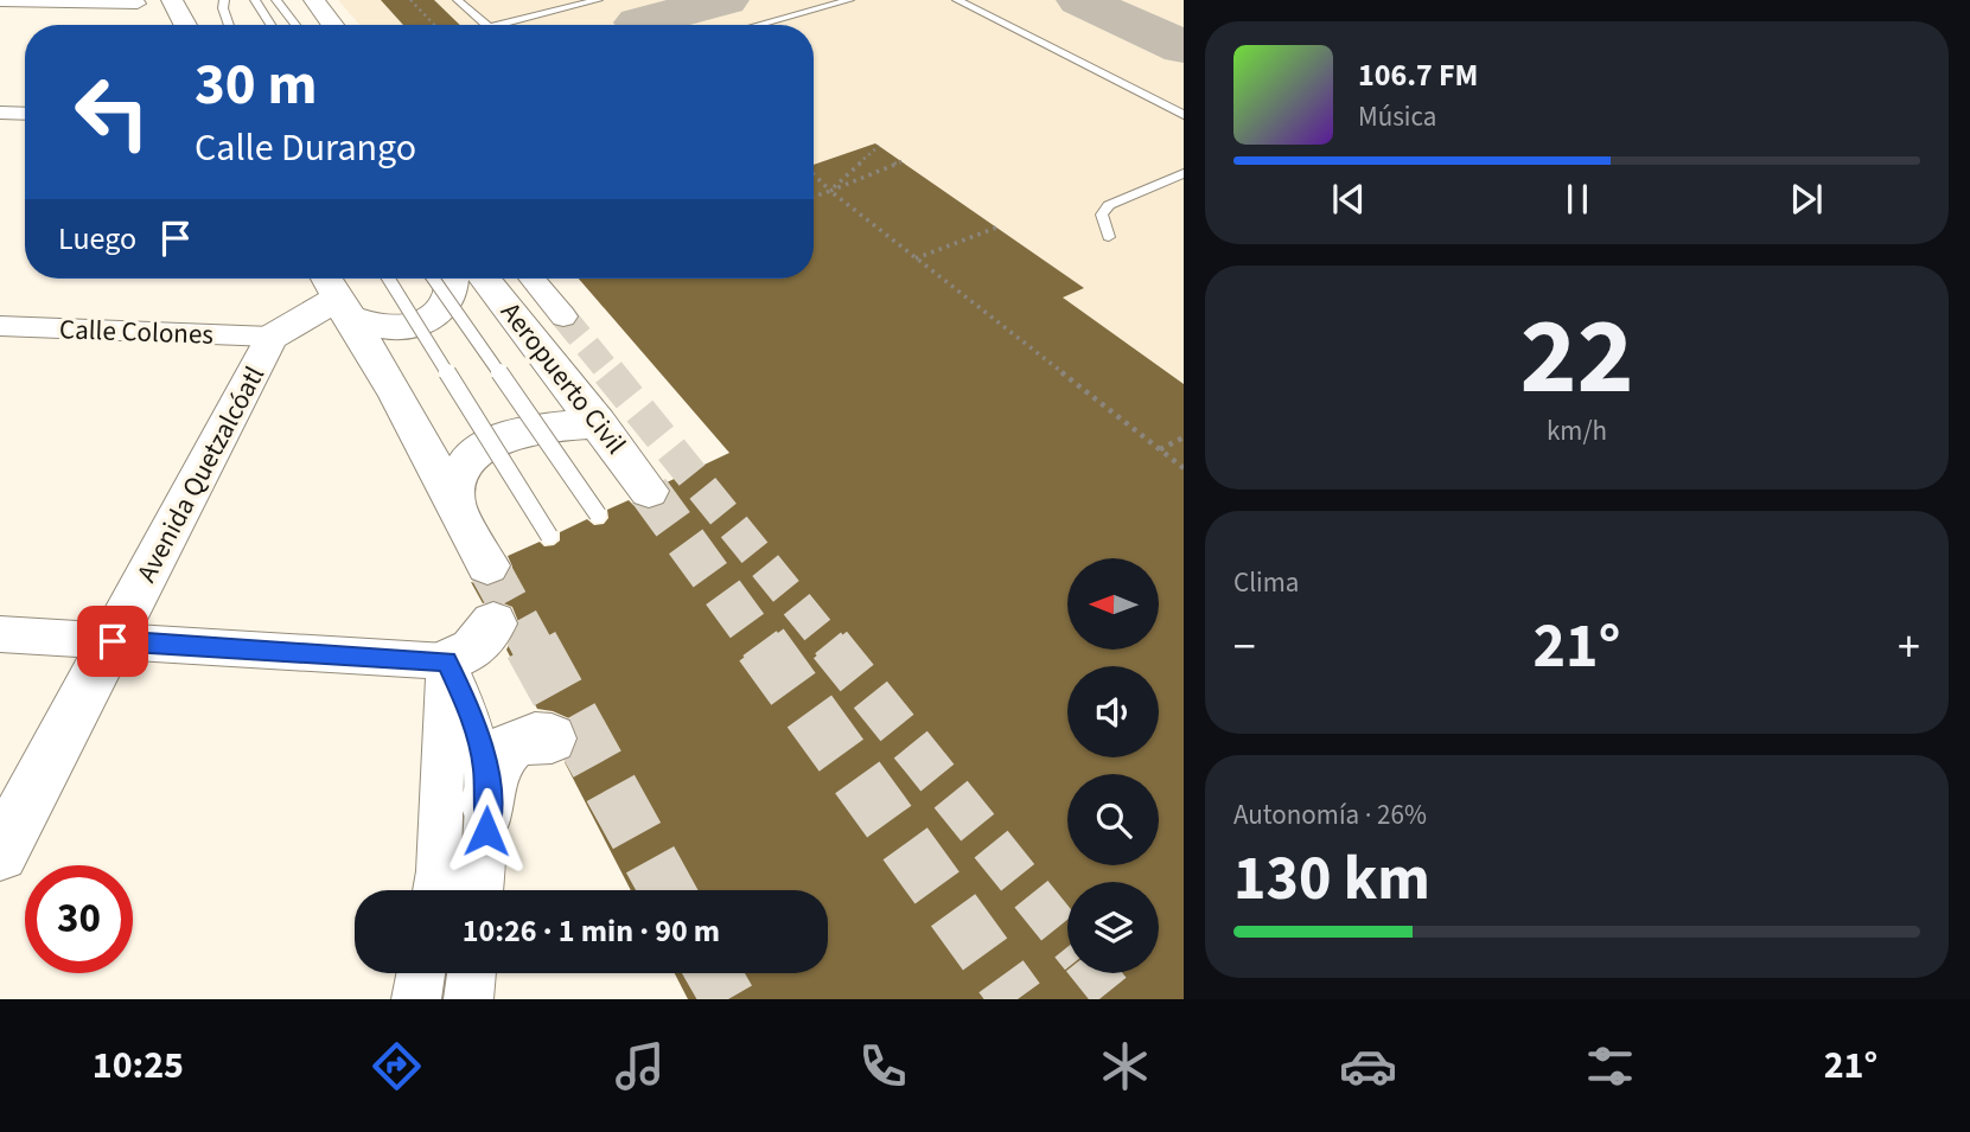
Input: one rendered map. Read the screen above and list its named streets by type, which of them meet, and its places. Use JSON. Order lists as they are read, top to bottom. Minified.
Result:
{"streets":{"street":["Calle Colones","Aeropuerto Civil","Avenida Quetzalcóatl"]},"crossings":[["Calle Colones","Avenida Quetzalcóatl"]],"north":"left","page":{"turn":["30 m","Calle Durango"],"song":["106.7 FM","Música"],"then":"Luego","tile":[["22","km/h"],"Clima",["Autonomía · 26%","130 km"]],"heat":["−","21°","+"],"limit":"30","trip":"10:26 · 1 min · 90 m","tabs":["10:25","21°"]}}
